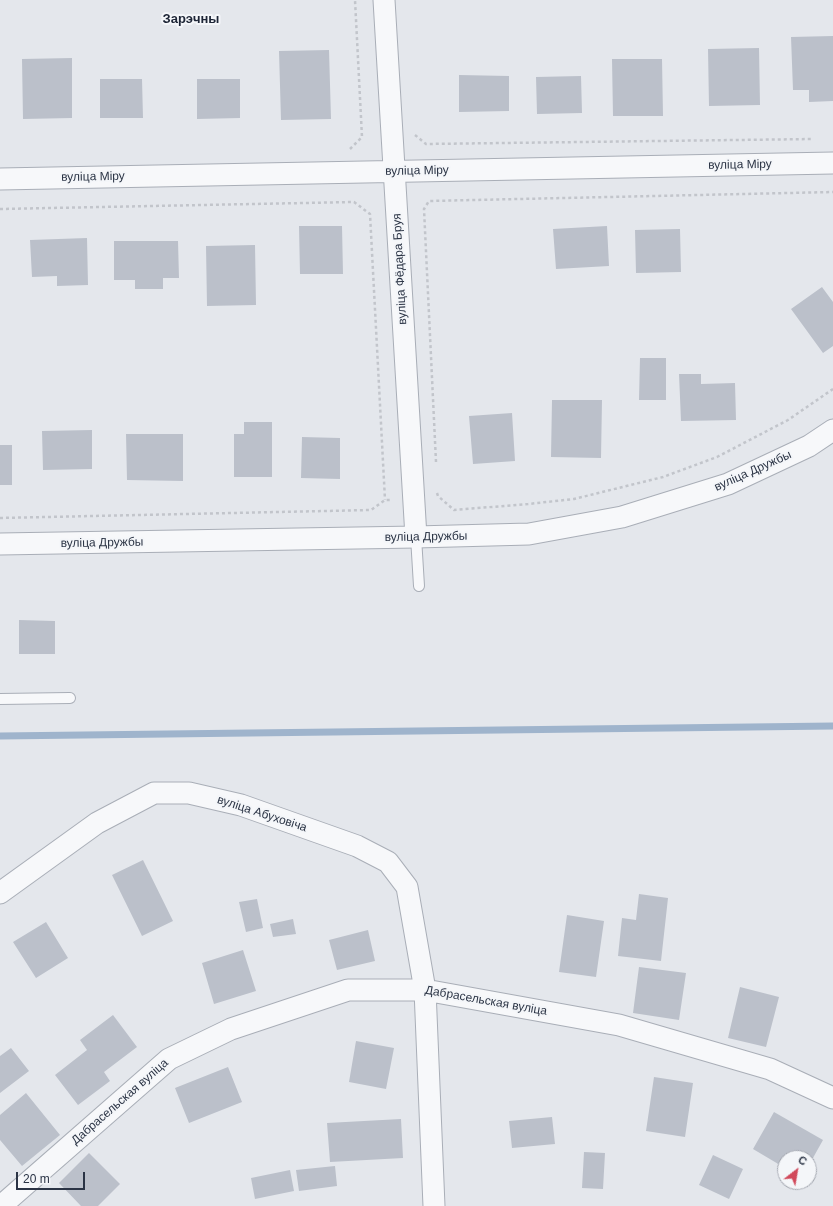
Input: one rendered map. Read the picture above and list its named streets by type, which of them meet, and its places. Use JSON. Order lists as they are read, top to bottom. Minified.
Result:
{"streets":{"street":["вуліца Міру","вуліца Фёдара Бруя","вуліца Дружбы","вуліца Абуховіча","Дабрасельская вуліца"]},"crossings":[["вуліца Міру","вуліца Фёдара Бруя"],["вуліца Фёдара Бруя","вуліца Дружбы"],["вуліца Абуховіча","Дабрасельская вуліца"]],"districts":["Зарэчны"],"scale_bar":"20 m","north":"top right"}
